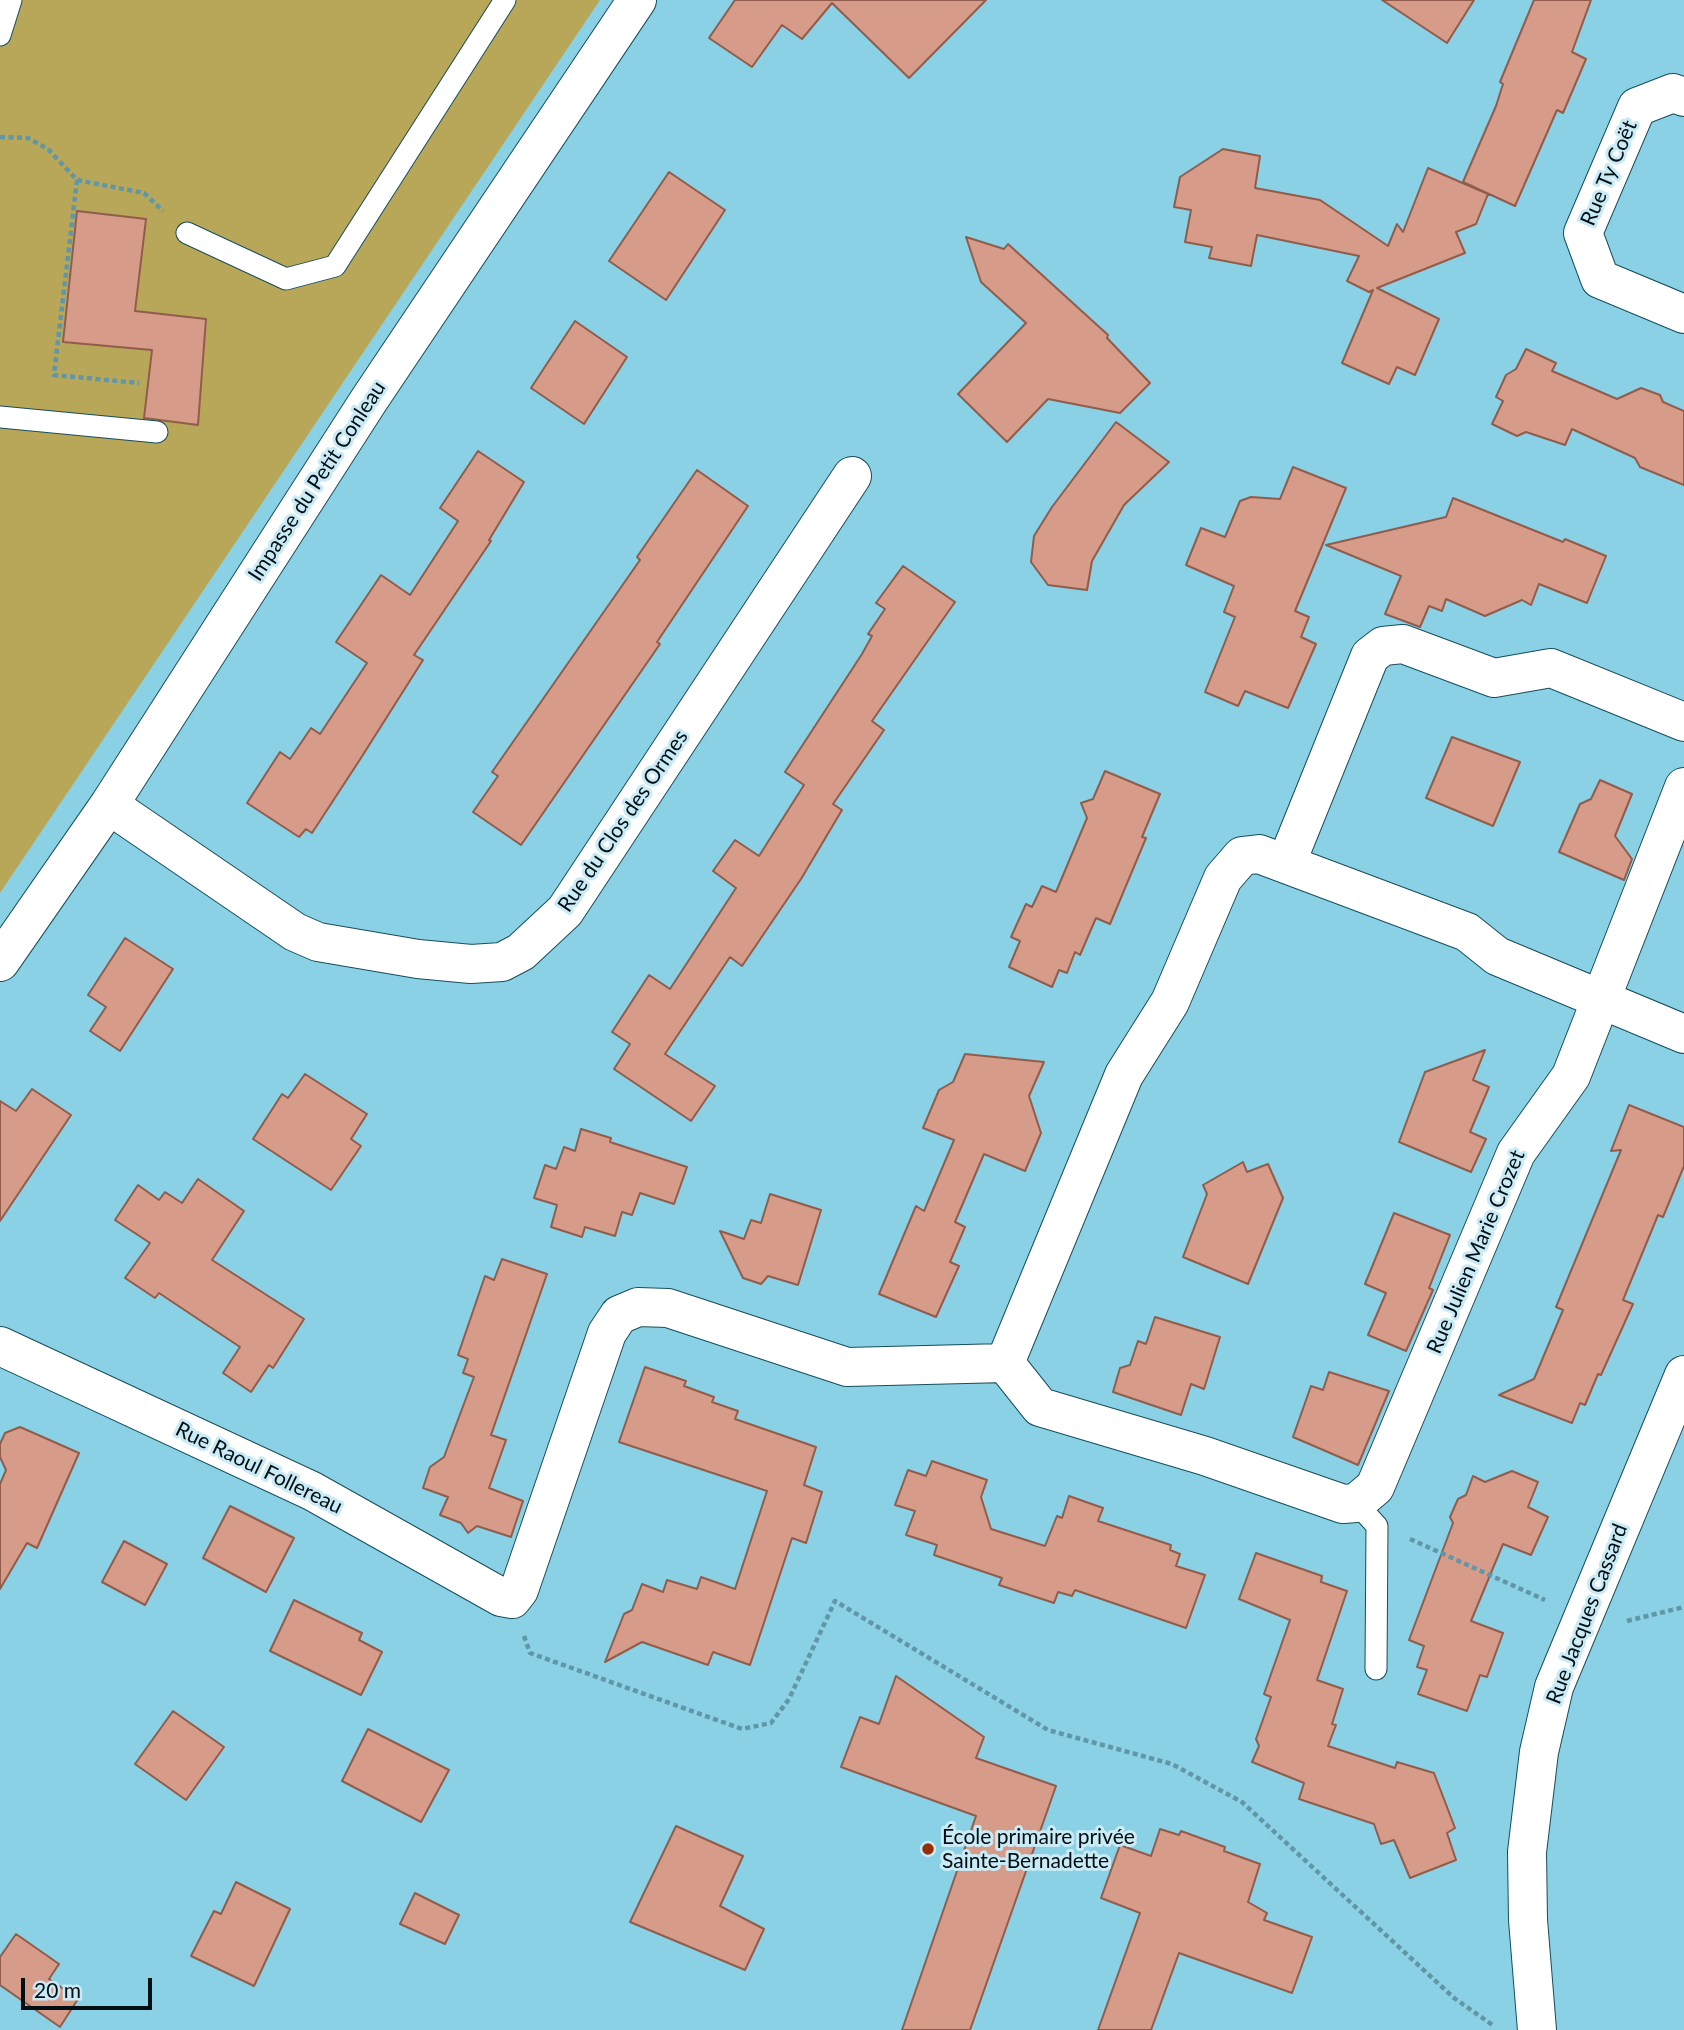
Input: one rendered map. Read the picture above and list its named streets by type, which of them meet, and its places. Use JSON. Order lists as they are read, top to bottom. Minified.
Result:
{"streets":{"street":["Rue Ty Coët","Impasse du Petit Conleau","Rue du Clos des Ormes","Rue Julien Marie Crozet","Rue Raoul Follereau","Rue Jacques Cassard"]},"crossings":[["Impasse du Petit Conleau","Rue du Clos des Ormes"]],"places":["École primaire privée Sainte-Bernadette"],"scale_bar":"20 m"}
